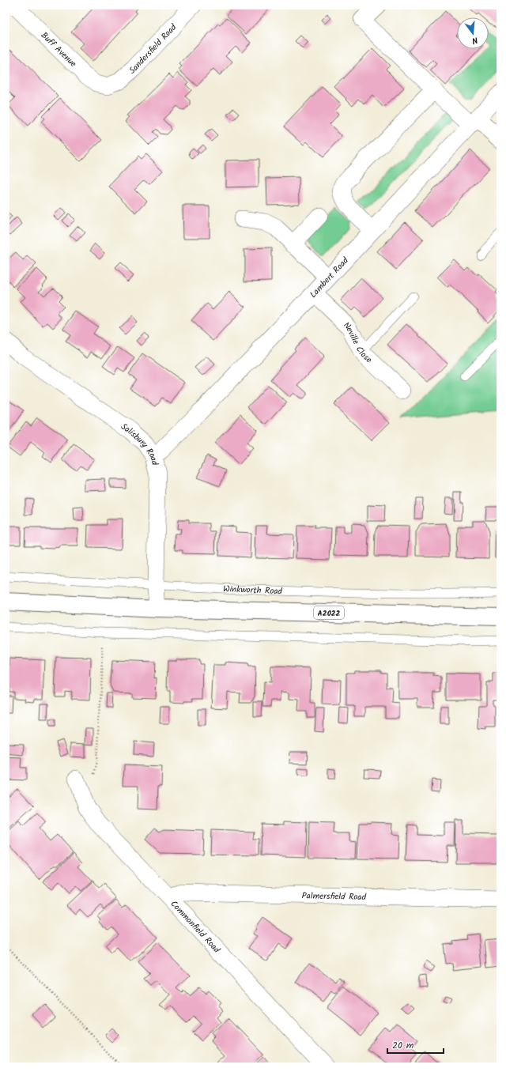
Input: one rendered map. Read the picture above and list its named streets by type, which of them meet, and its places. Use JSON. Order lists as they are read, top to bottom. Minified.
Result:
{"streets":{"main road":["A2022"],"street":["Sandersfield Road","Buff Avenue","Lambert Road","Neville Close","Salisbury Road","Palmersfield Road","Commonfield Road"],"lane":["Winkworth Road"]},"crossings":[["Sandersfield Road","Buff Avenue"],["Lambert Road","Neville Close"],["Lambert Road","Salisbury Road"],["Salisbury Road","Winkworth Road"],["Salisbury Road","A2022"],["Palmersfield Road","Commonfield Road"]],"scale_bar":"20 m","north":"bottom"}
